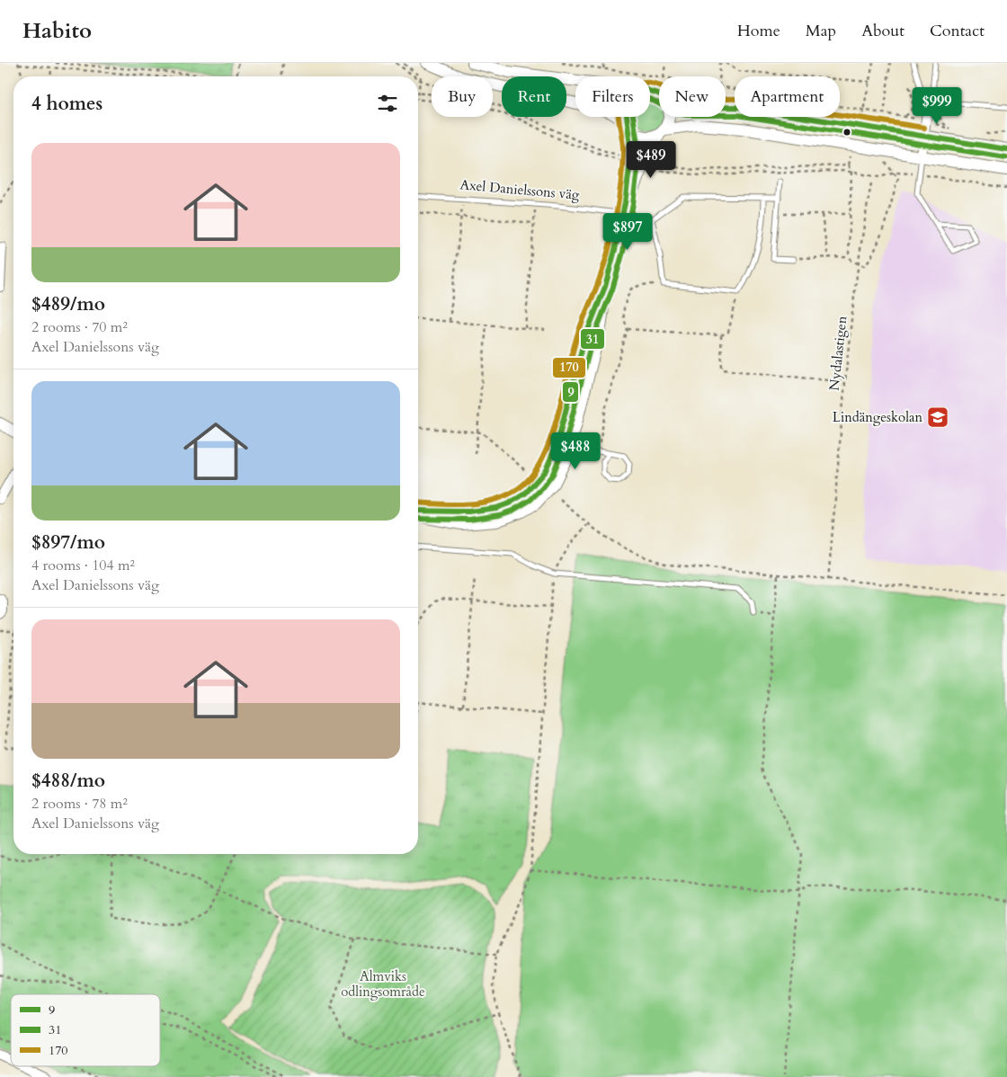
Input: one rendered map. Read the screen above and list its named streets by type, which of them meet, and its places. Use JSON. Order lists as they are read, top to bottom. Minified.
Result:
{"streets":{"lane":["Axel Danielssons väg"],"path":["Nydalastigen"]},"parks":["Almviks odlingsområde"],"places":{"school or university":["Lindängeskolan"]},"lines":["transit line 170","transit line 9","transit line 31"],"legend":["9","31","170"],"page":{"header":"Habito","nav":["Home","Map","About","Contact"],"chip":["Buy","Rent","Filters","New","Apartment"],"heading":"4 homes","price":["$999","$489","$897","$488"],"list":[{"name":"$489/mo","note":"2 rooms · 70 m² · Axel Danielssons väg"},{"name":"$897/mo","note":"4 rooms · 104 m² · Axel Danielssons väg"},{"name":"$488/mo","note":"2 rooms · 78 m² · Axel Danielssons väg"}]}}
